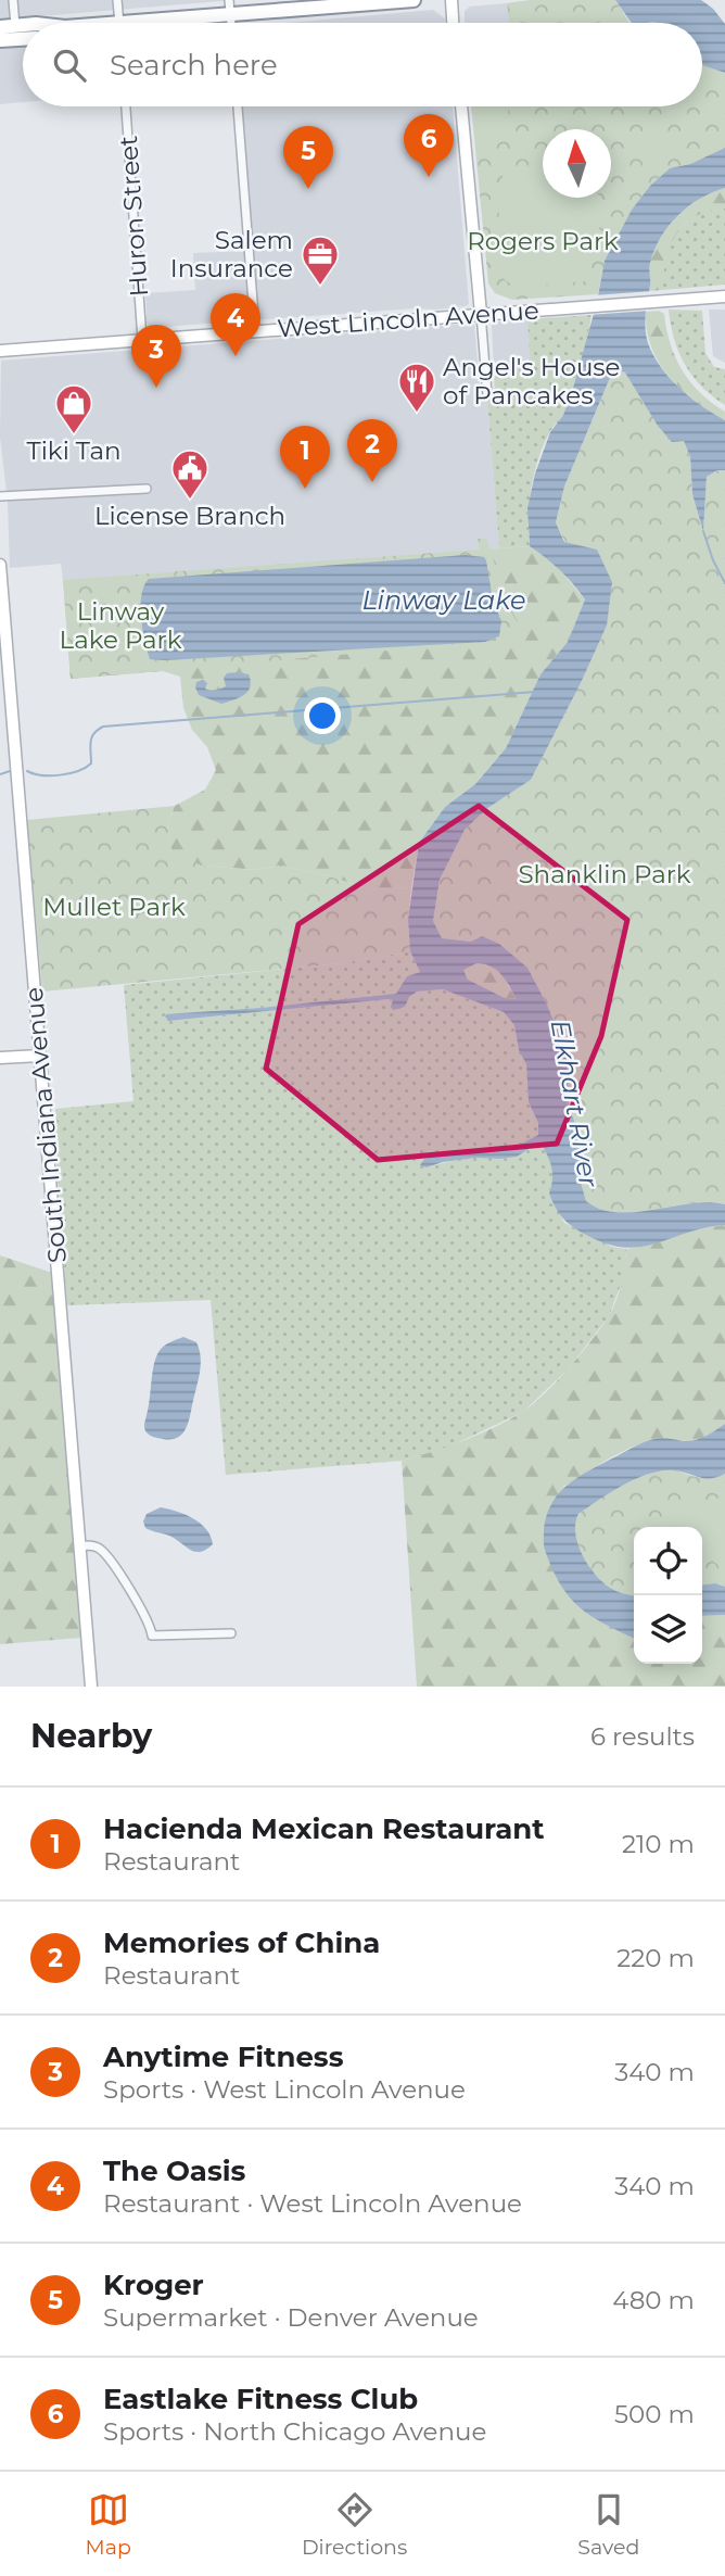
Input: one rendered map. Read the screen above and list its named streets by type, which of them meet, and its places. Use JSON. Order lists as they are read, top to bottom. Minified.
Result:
{"streets":{"street":["Huron Street","West Lincoln Avenue","South Indiana Avenue"]},"crossings":[["Huron Street","West Lincoln Avenue"]],"water":["Linway Lake","Elkhart River"],"parks":["Rogers Park","Linway Lake Park","Shanklin Park","Mullet Park"],"places":{"office":["Salem Insurance"],"restaurant":["Angel's House of Pancakes"],"shop":["Tiki Tan"],"public building":["License Branch"]},"north":"top","page":{"search":"Search here","pins":["6","5","4","3","2","1"],"heading":["Nearby","6 results"],"list":[{"mark":"1","name":"Hacienda Mexican Restaurant","note":"Restaurant","value":"210 m"},{"mark":"2","name":"Memories of China","note":"Restaurant","value":"220 m"},{"mark":"3","name":"Anytime Fitness","note":"Sports · West Lincoln Avenue","value":"340 m"},{"mark":"4","name":"The Oasis","note":"Restaurant · West Lincoln Avenue","value":"340 m"},{"mark":"5","name":"Kroger","note":"Supermarket · Denver Avenue","value":"480 m"},{"mark":"6","name":"Eastlake Fitness Club","note":"Sports · North Chicago Avenue","value":"500 m"}],"nav":["Map","Directions","Saved"]}}
